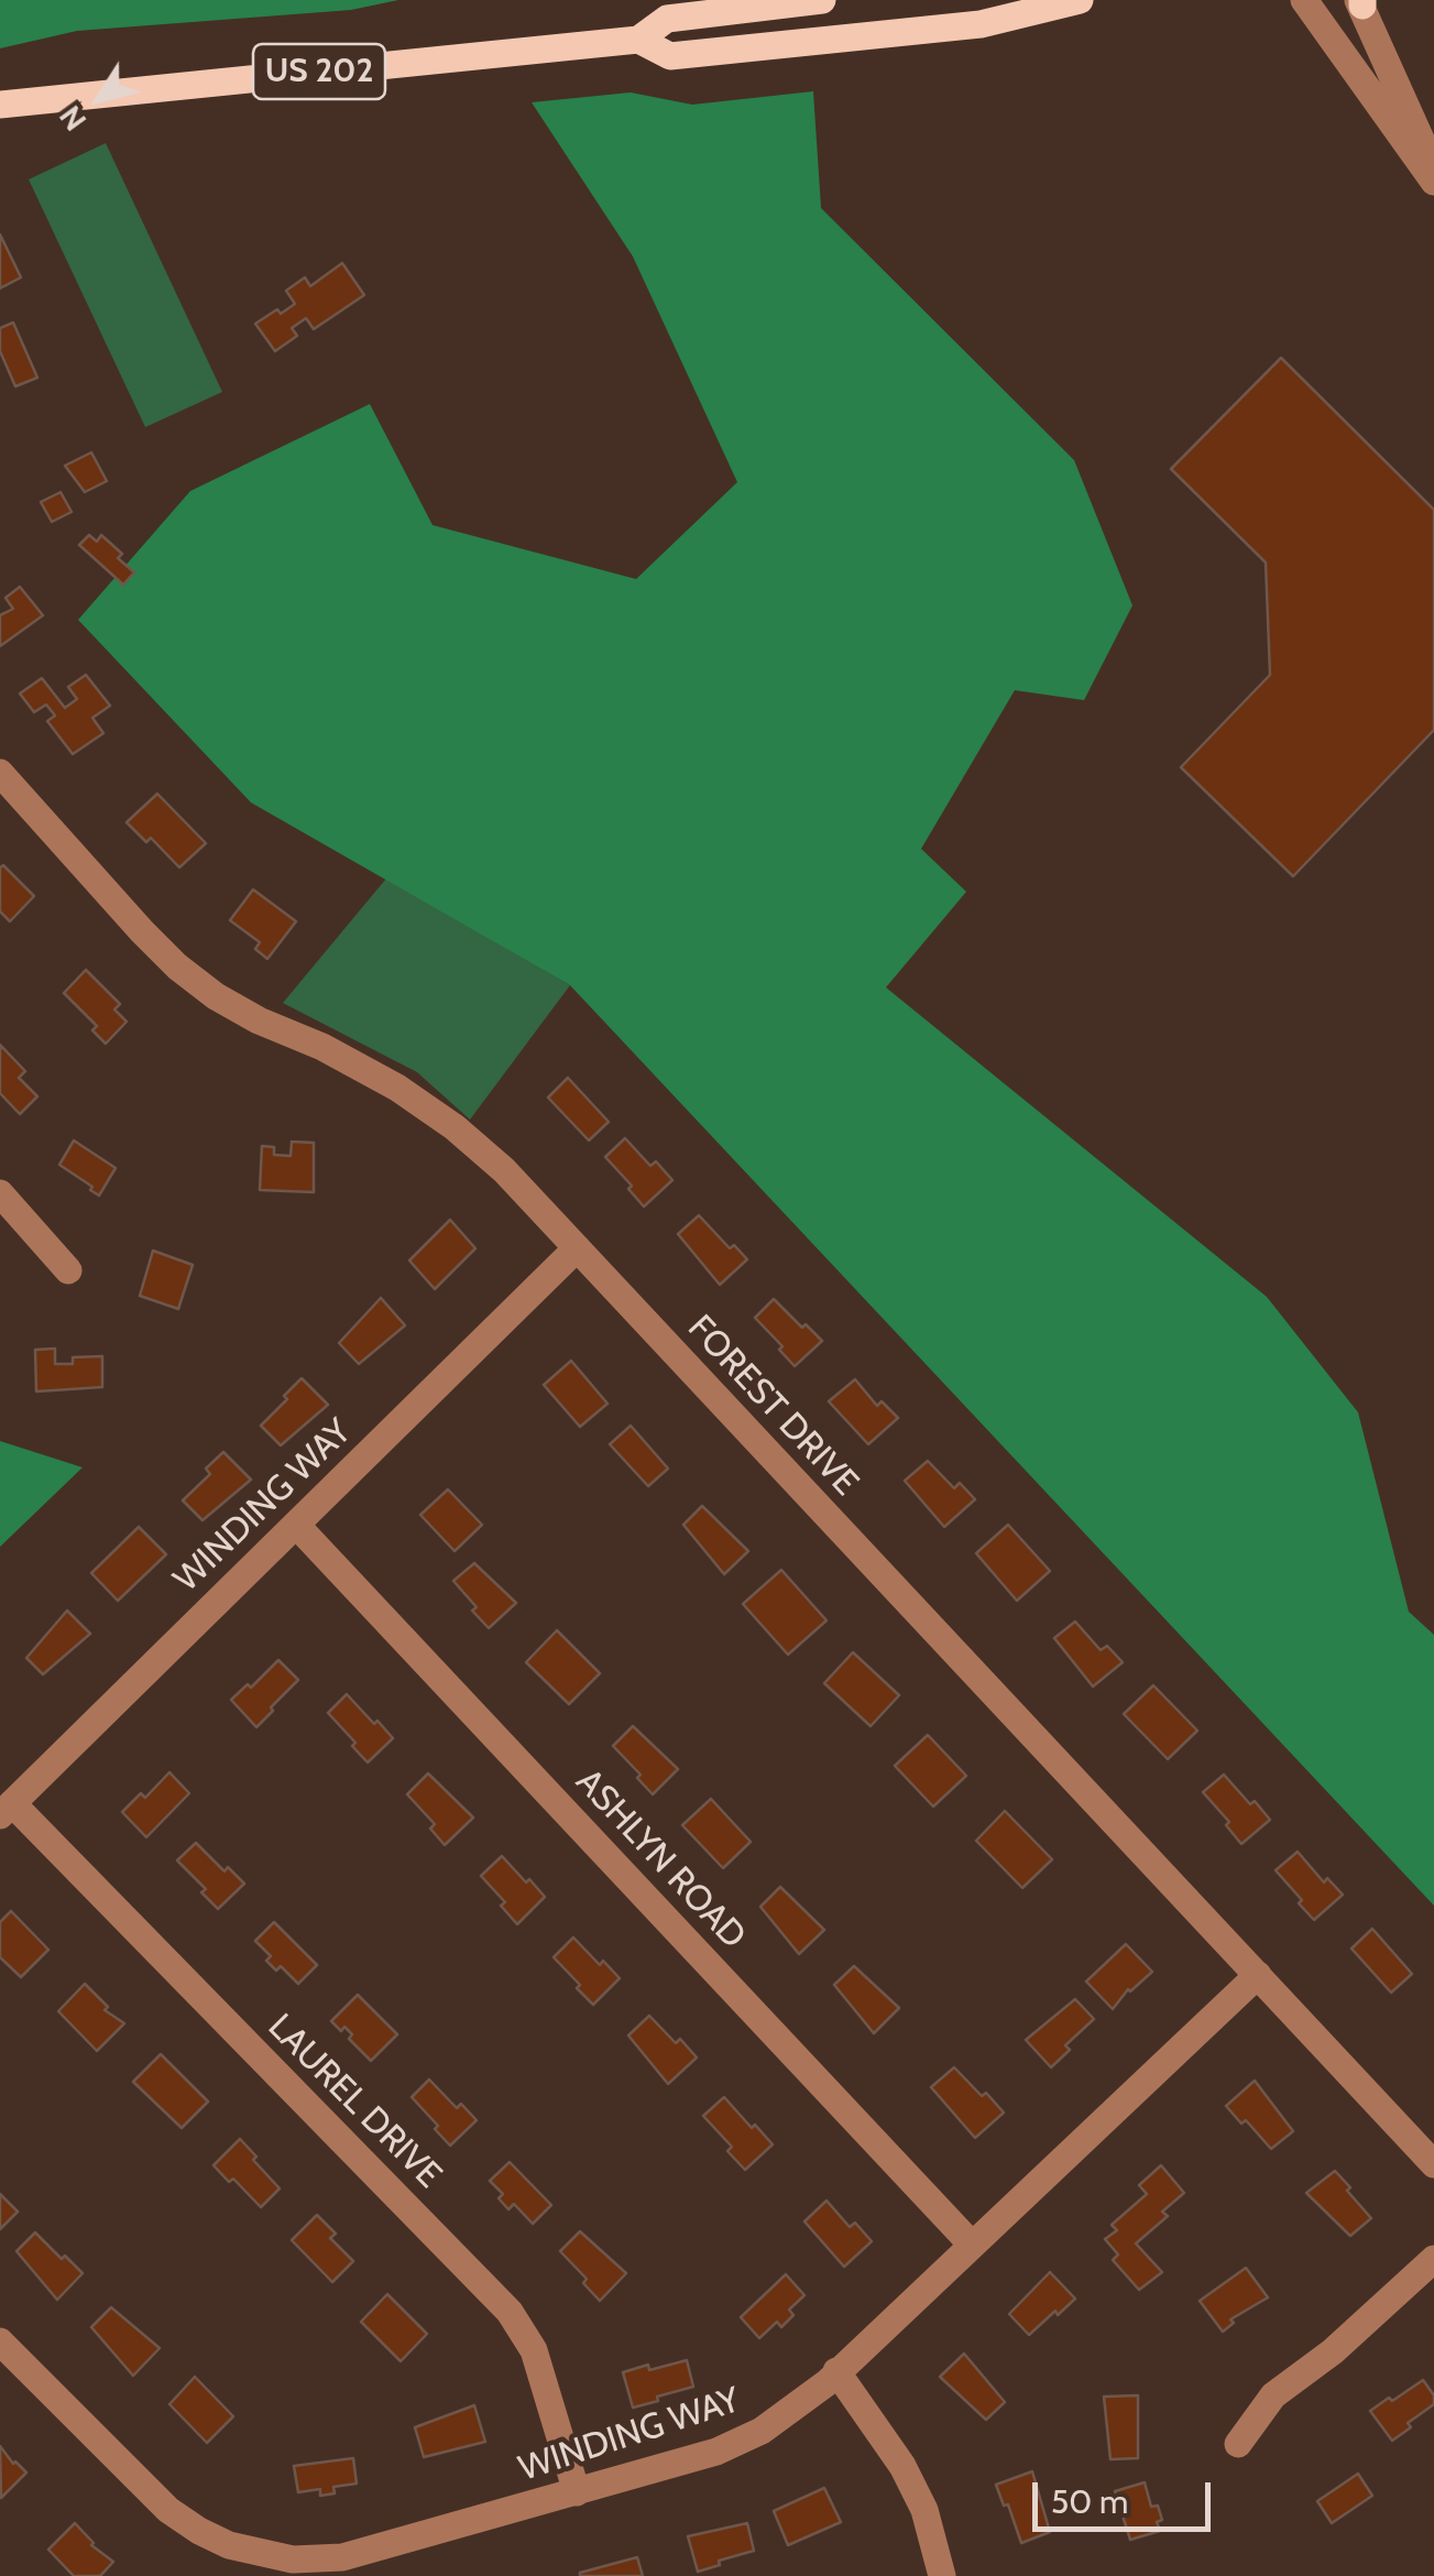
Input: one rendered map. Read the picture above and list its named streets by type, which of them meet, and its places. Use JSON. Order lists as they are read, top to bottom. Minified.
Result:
{"streets":{"main road":["US 202"],"street":["FOREST DRIVE","WINDING WAY","ASHLYN ROAD","LAUREL DRIVE"]},"crossings":[["FOREST DRIVE","WINDING WAY"],["WINDING WAY","ASHLYN ROAD"],["WINDING WAY","LAUREL DRIVE"]],"scale_bar":"50 m","north":"bottom left"}
